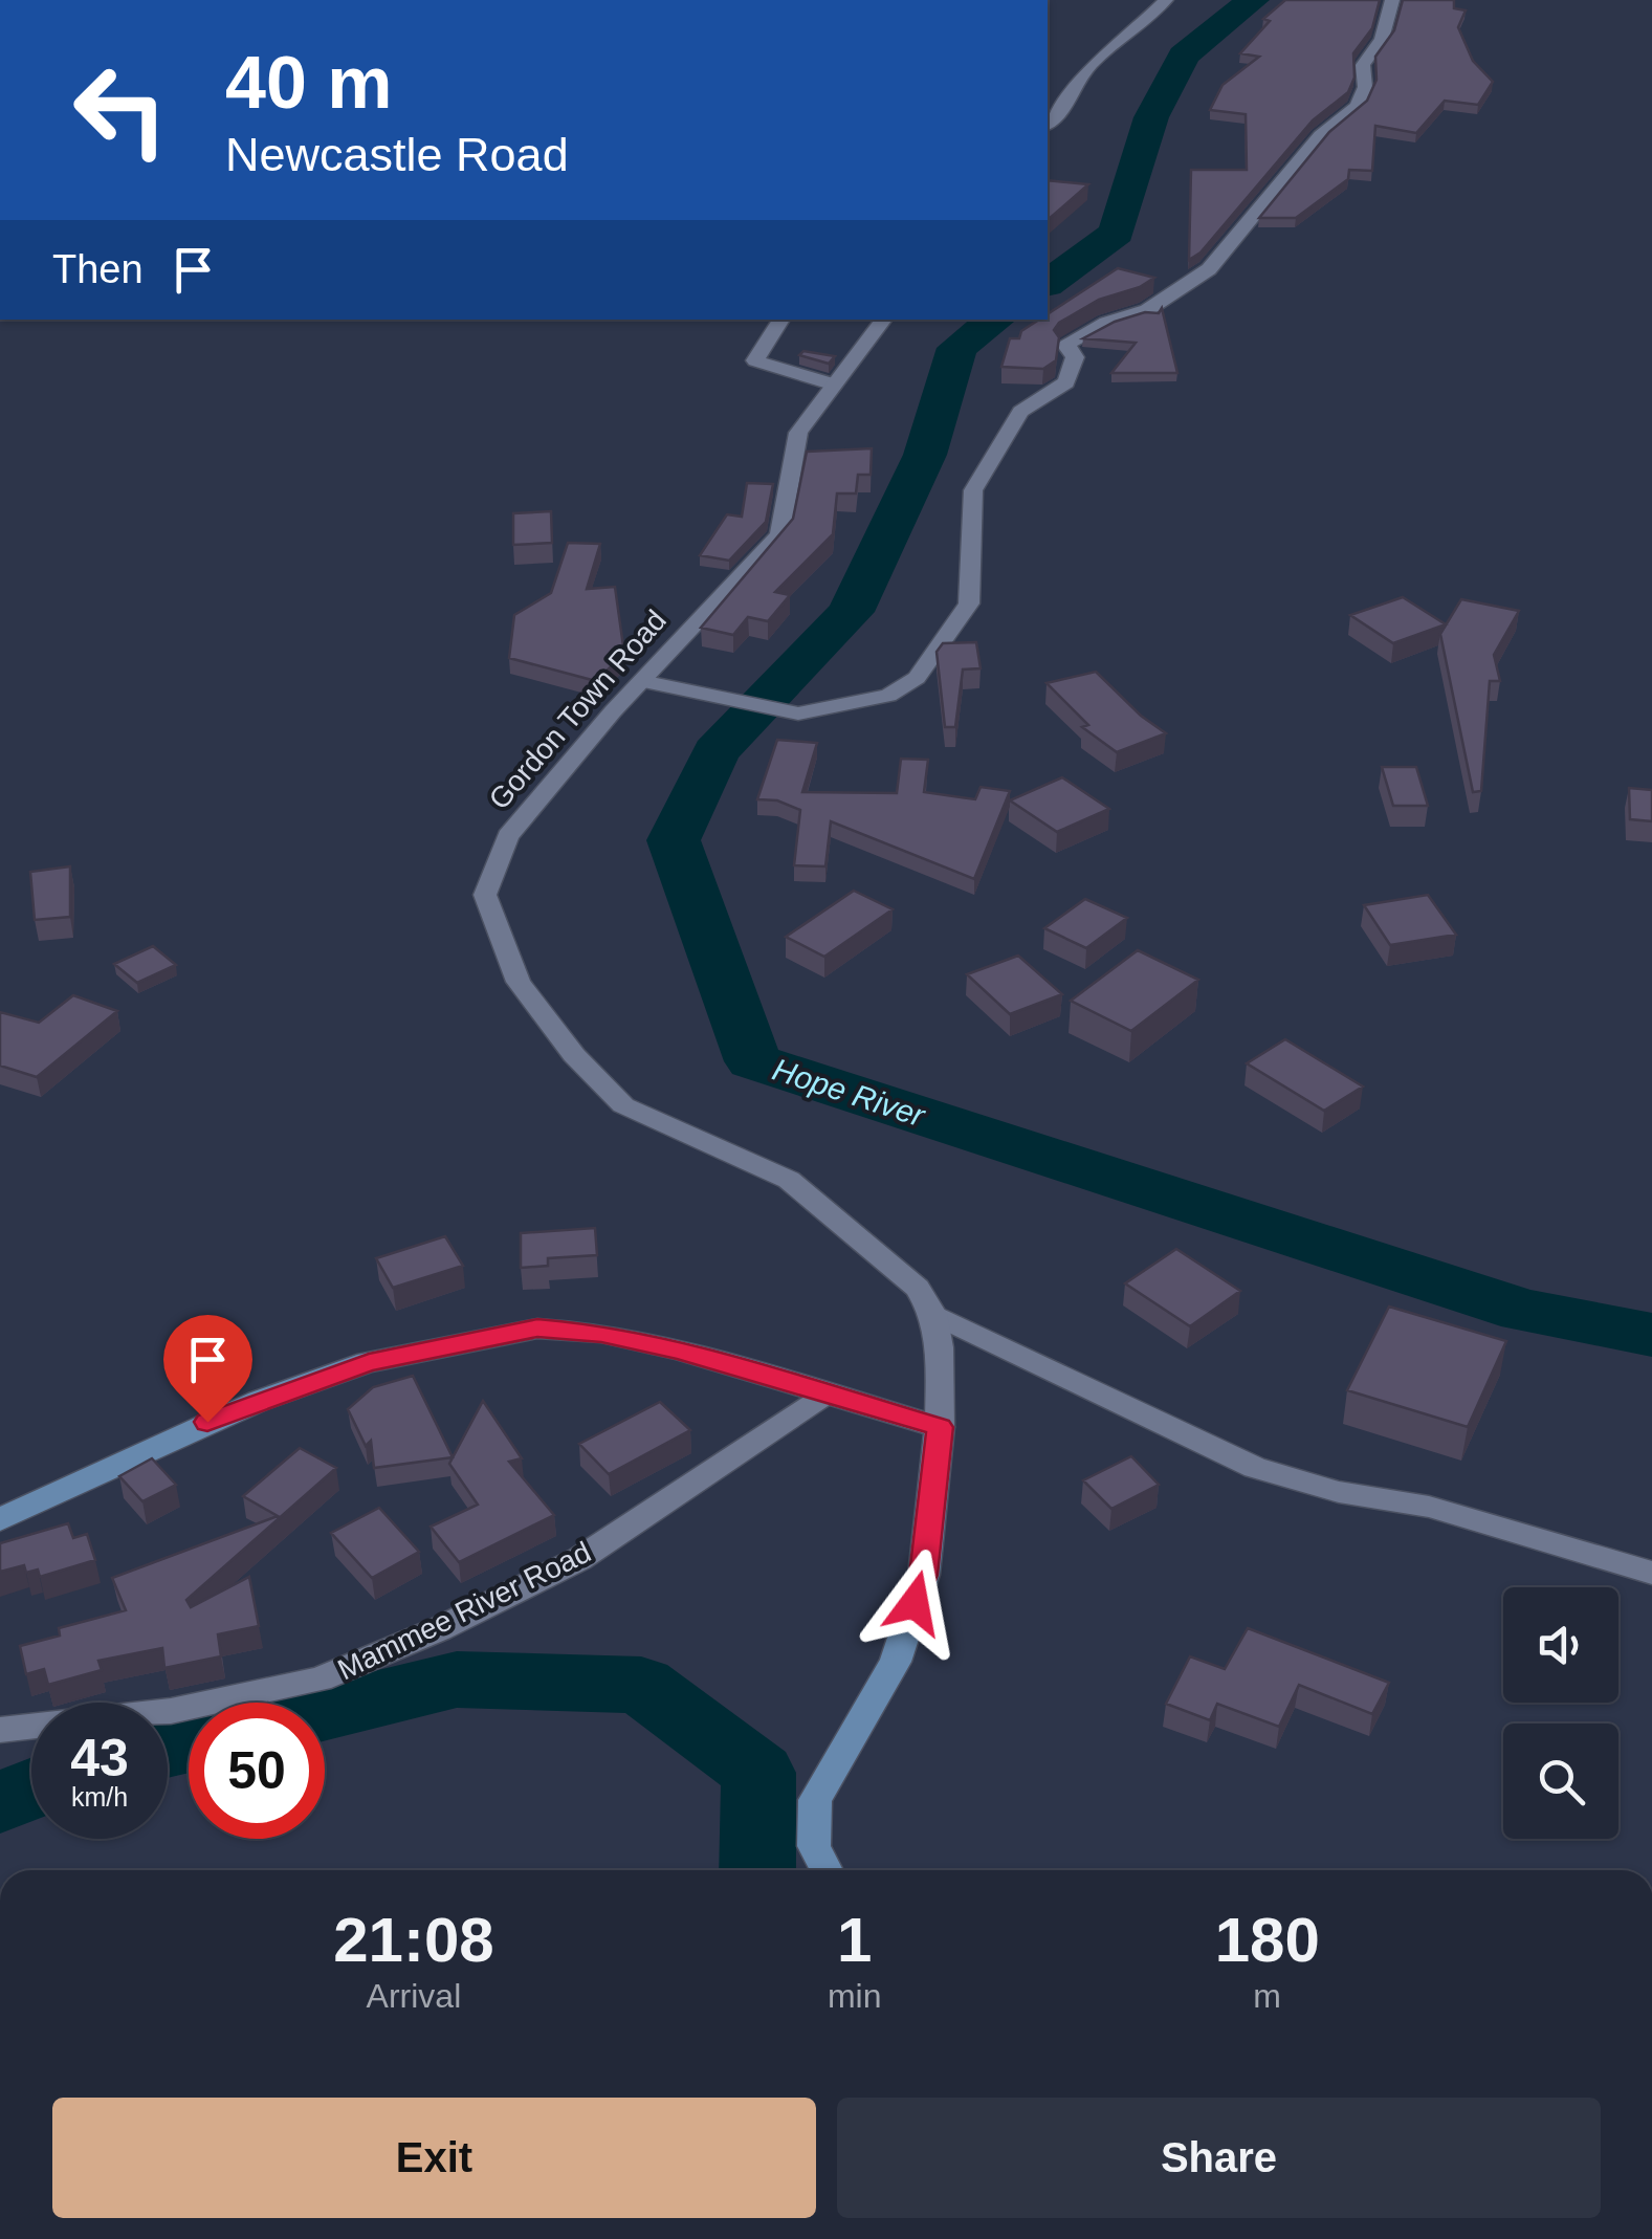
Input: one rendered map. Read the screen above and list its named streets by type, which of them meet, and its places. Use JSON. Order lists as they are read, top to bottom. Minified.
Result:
{"streets":{"street":["Gordon Town Road","Mammee River Road"]},"water":["Hope River"],"page":{"turn":["40 m","Newcastle Road"],"then":"Then","speed":"43 km/h","limit":"50","eta":["21:08","Arrival","1","min","180","m"],"buttons":["Exit","Share"]}}
